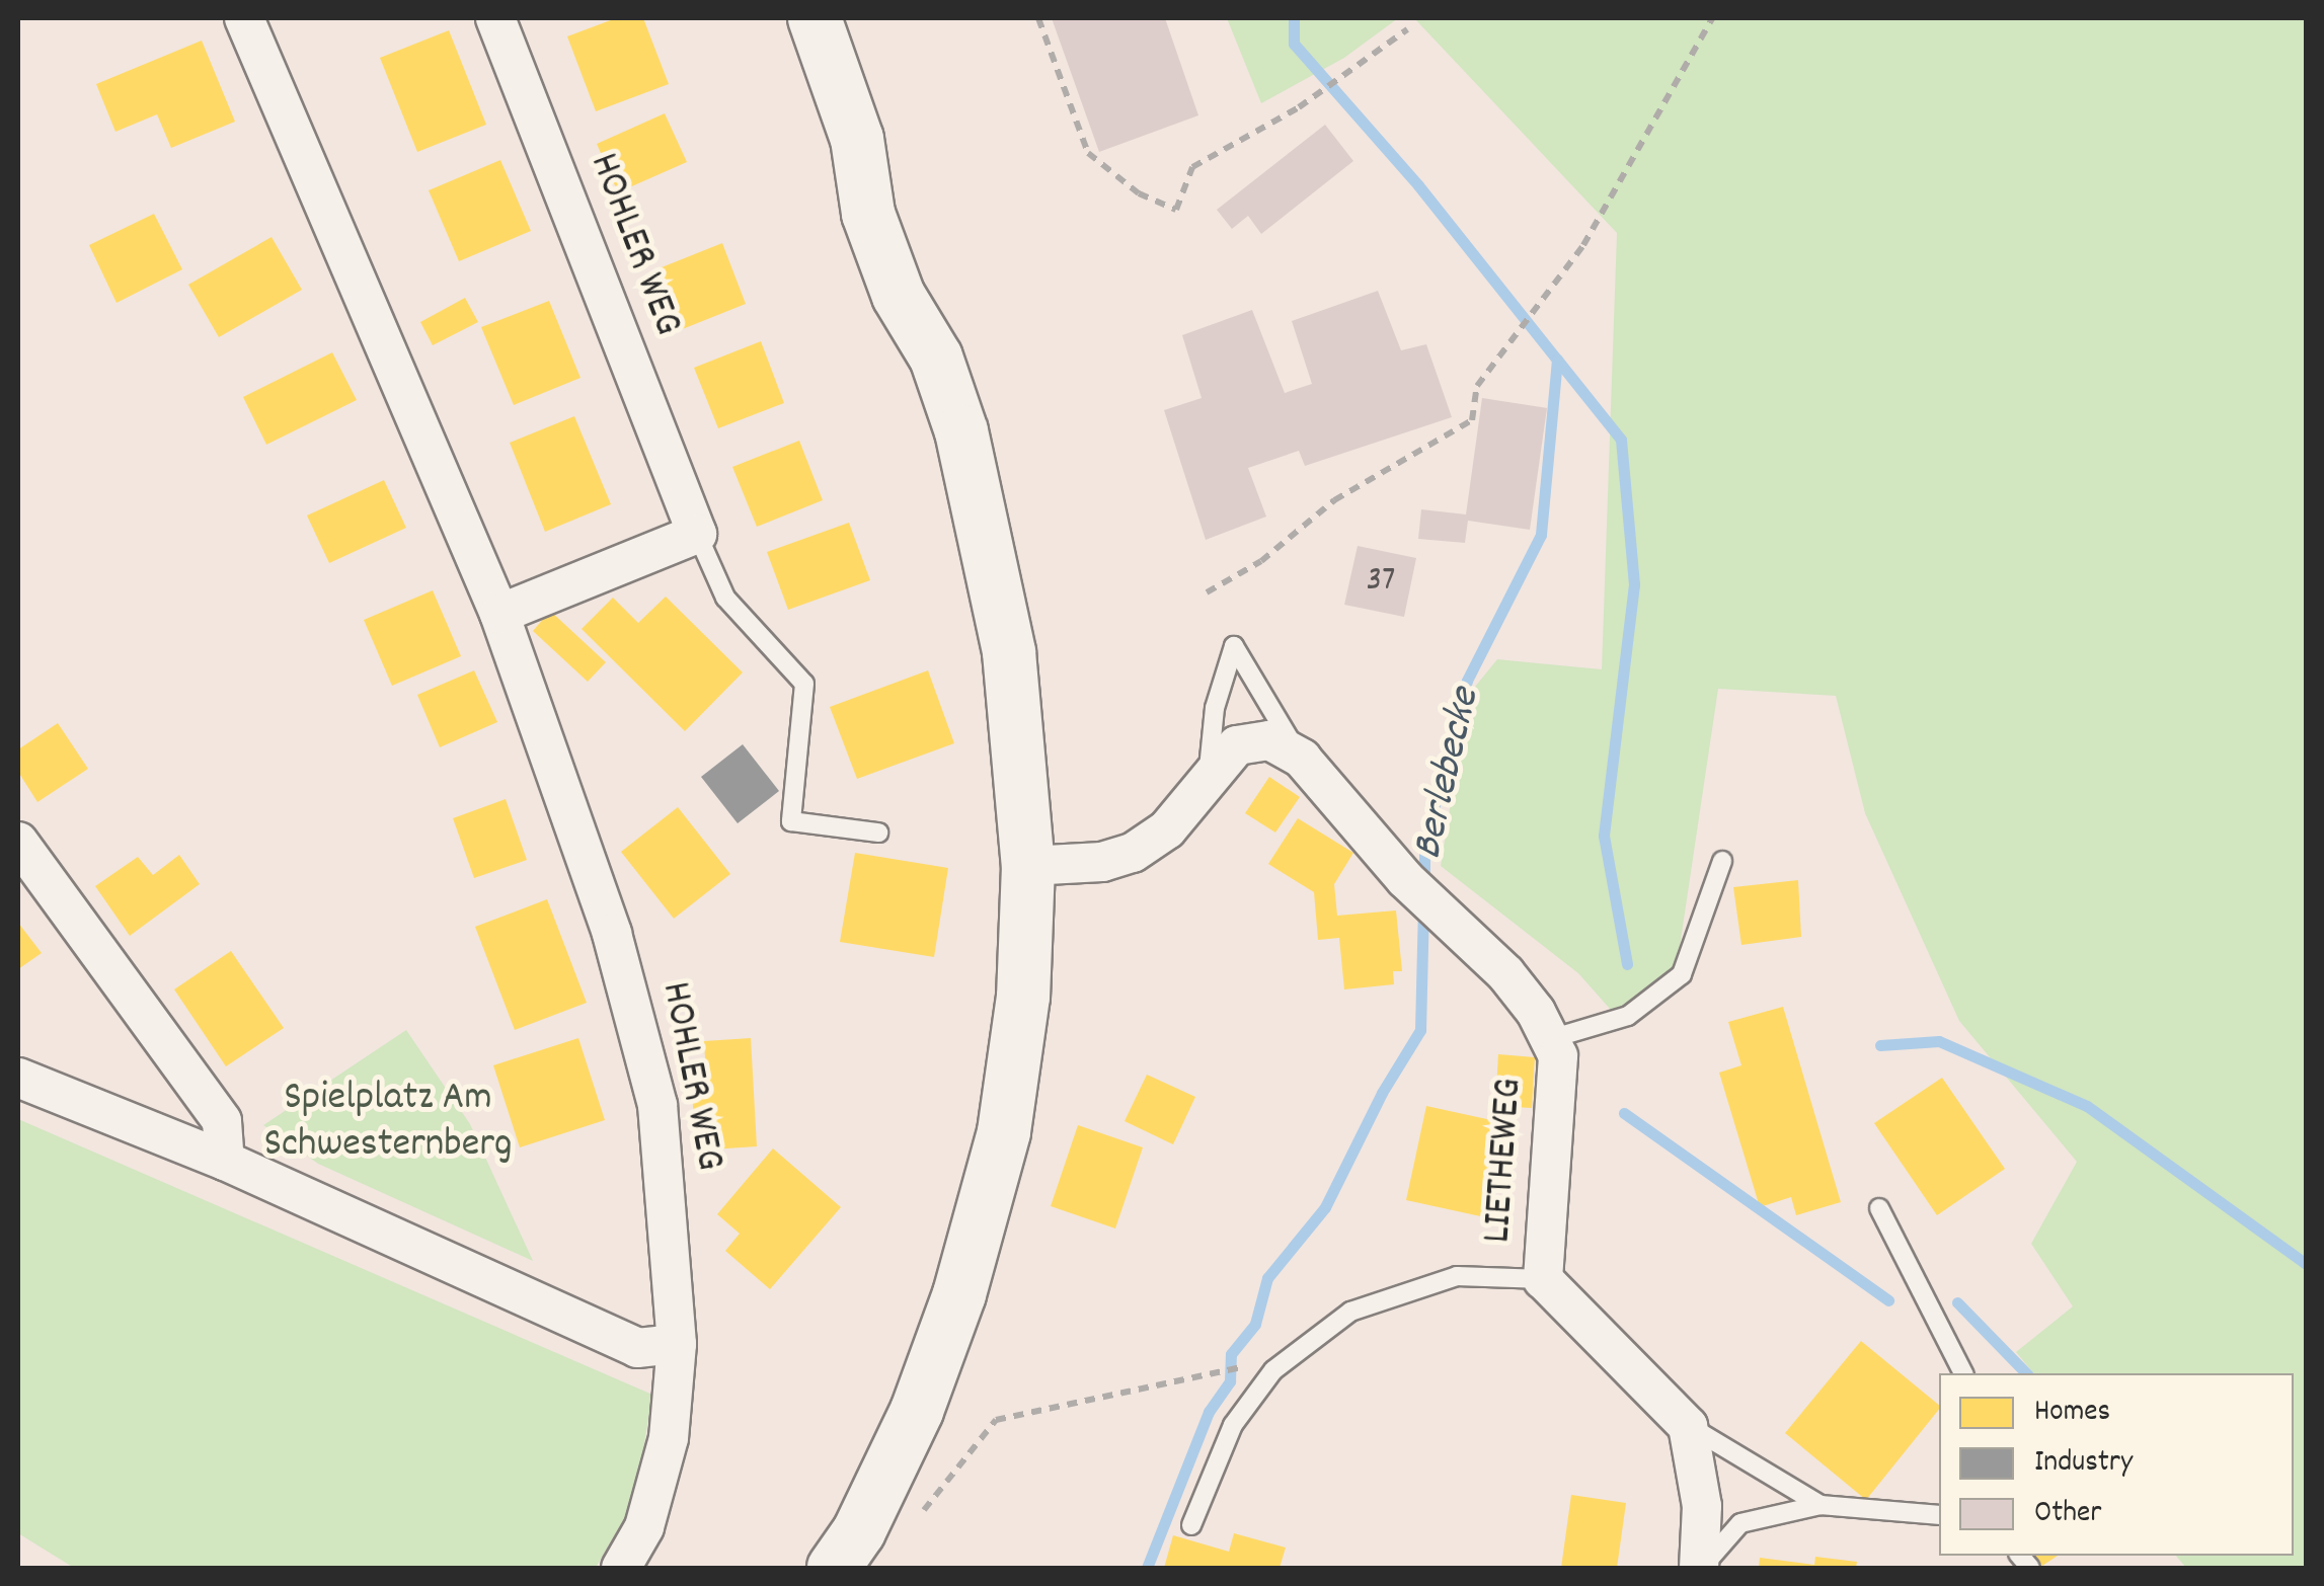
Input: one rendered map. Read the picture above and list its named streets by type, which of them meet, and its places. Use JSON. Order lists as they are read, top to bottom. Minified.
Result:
{"streets":{"street":["HOHLER WEG","LIETHEWEG"]},"water":["Berlebecke"],"parks":["Spielplatz Am Schwesternberg"],"house_numbers":["37"],"legend":["Homes","Industry","Other"]}
